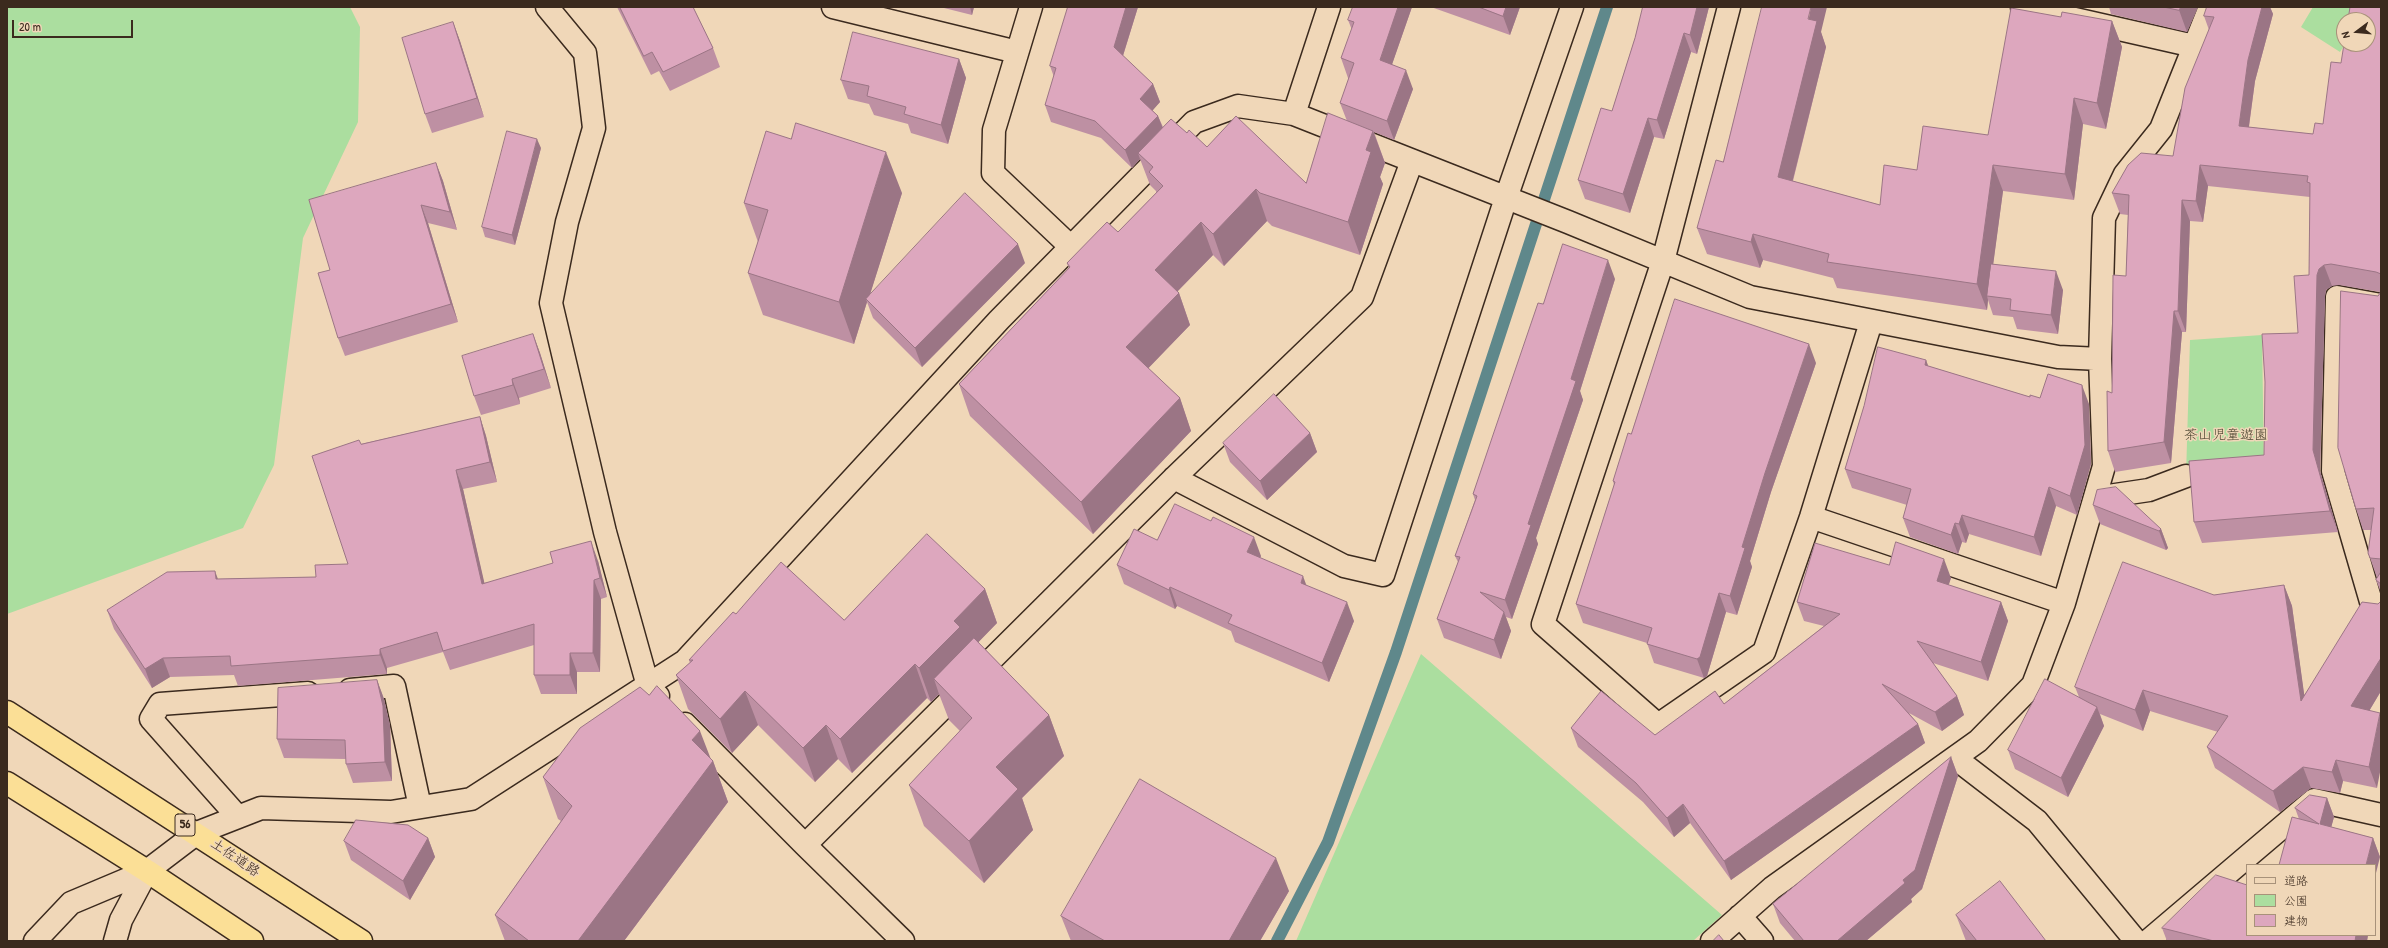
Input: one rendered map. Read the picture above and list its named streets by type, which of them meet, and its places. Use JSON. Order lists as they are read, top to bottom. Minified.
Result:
{"streets":{"highway":["56","土佐道路"]},"parks":["茶山児童遊園"],"legend":["道路","公園","建物"],"scale_bar":"20 m","north":"left"}
